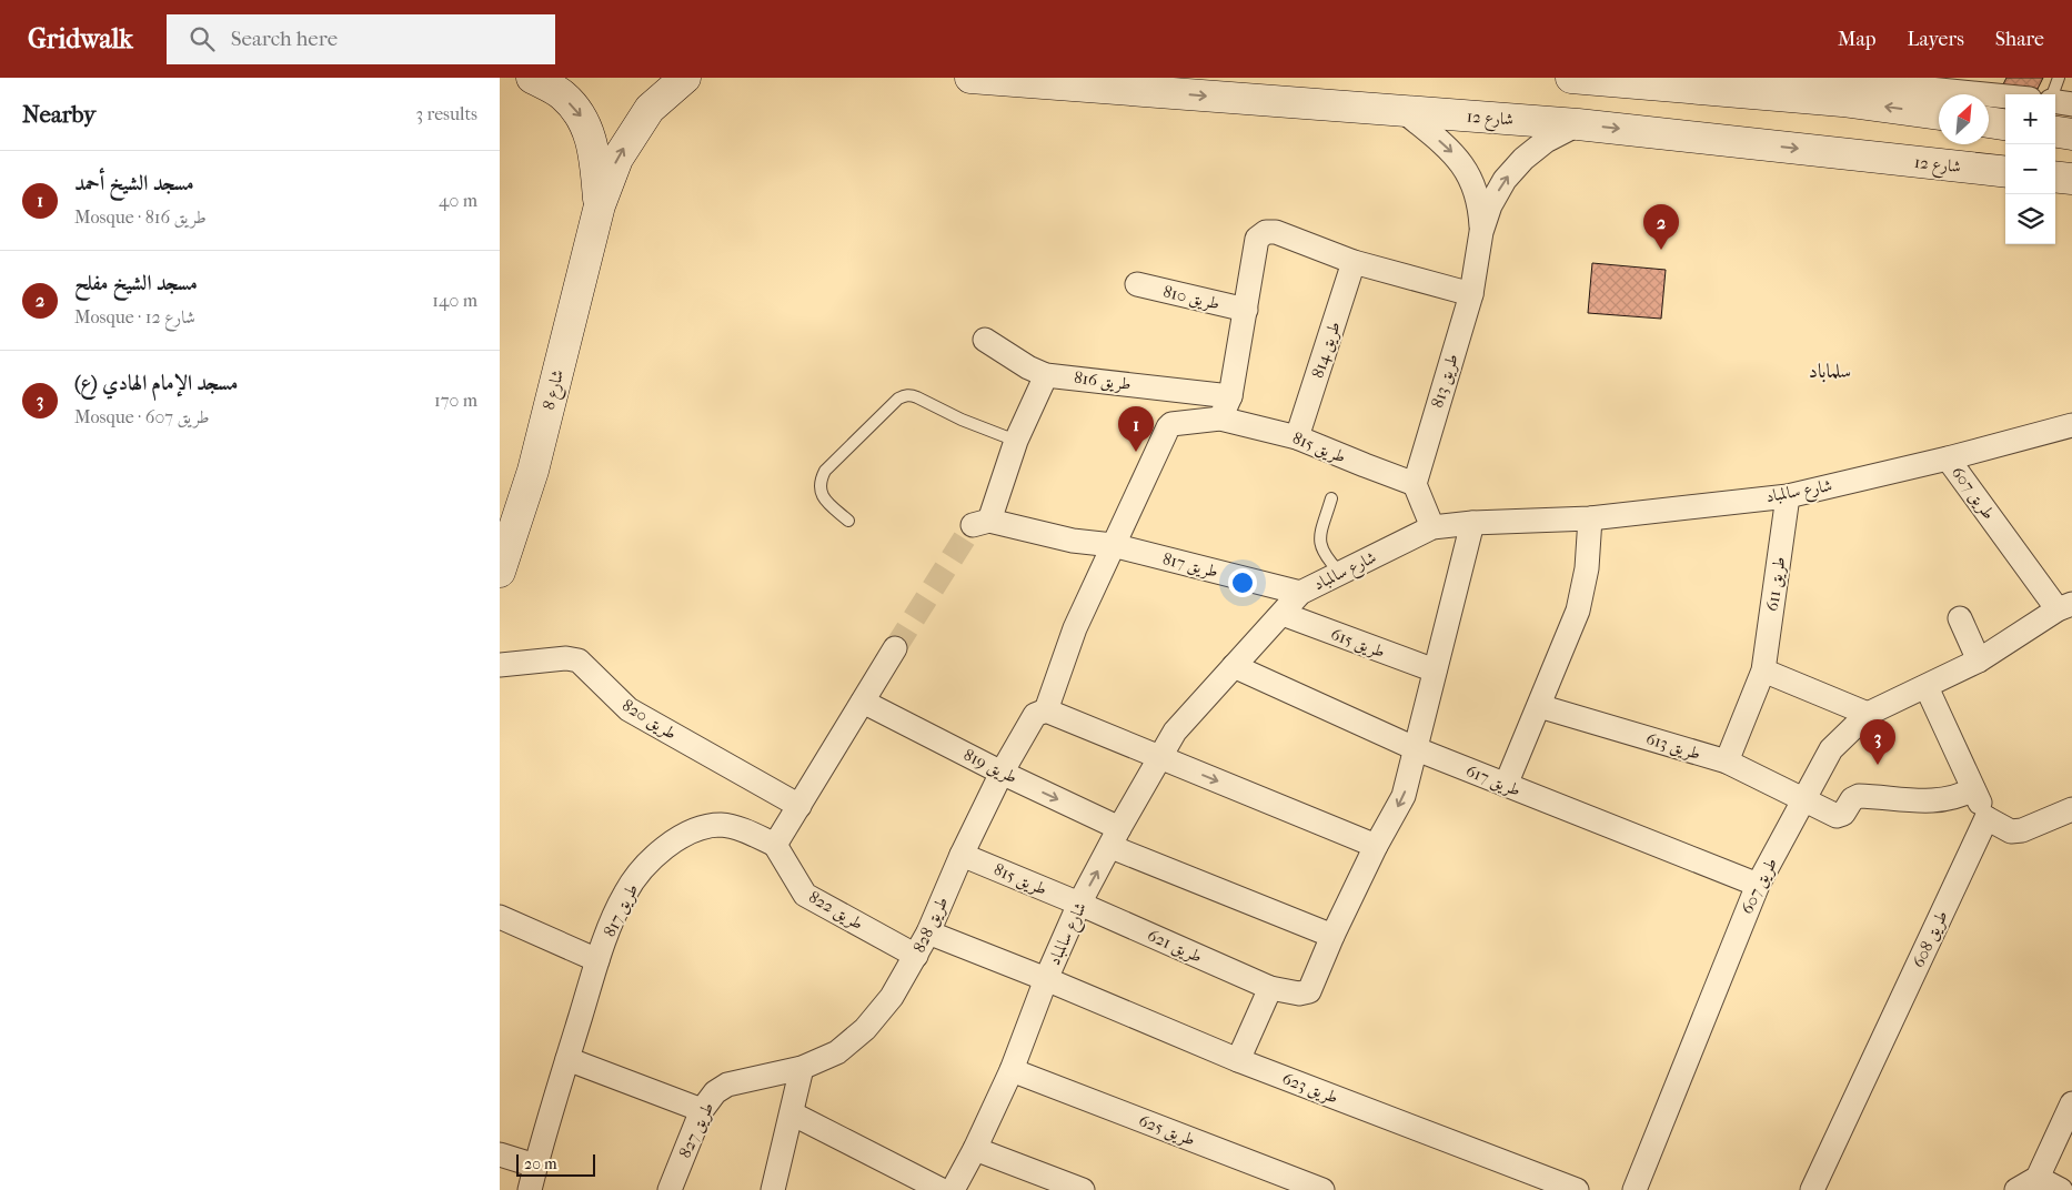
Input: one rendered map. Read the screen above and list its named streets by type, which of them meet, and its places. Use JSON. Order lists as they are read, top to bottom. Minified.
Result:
{"streets":{"street":["شارع 12","طريق 810","طريق 814","طريق 816","طريق 813","شارع 8","طريق 815","شارع سالمباد","طريق 607","طريق 817","طريق 611","طريق 615","طريق 820","طريق 613","طريق 819","طريق 617","طريق 822","طريق 828","طريق 608","طريق 621","طريق 623","طريق 827","طريق 625"]},"crossings":[["شارع 12","طريق 813"],["طريق 814","طريق 815"],["طريق 813","طريق 815"],["طريق 815","شارع سالمباد"],["طريق 815","طريق 828"],["طريق 815","طريق 621"],["شارع سالمباد","طريق 607"],["شارع سالمباد","طريق 817"],["شارع سالمباد","طريق 611"],["شارع سالمباد","طريق 615"],["شارع سالمباد","طريق 819"],["شارع سالمباد","طريق 617"],["شارع سالمباد","طريق 621"],["شارع سالمباد","طريق 623"],["شارع سالمباد","طريق 625"],["طريق 607","طريق 613"],["طريق 607","طريق 617"],["طريق 817","طريق 822"],["طريق 611","طريق 613"],["طريق 819","طريق 828"],["طريق 819","طريق 621"],["طريق 822","طريق 828"],["طريق 828","طريق 827"]],"districts":["سلماباد"],"scale_bar":"20 m","north":"top right","page":{"header":"Gridwalk","search":"Search here","nav":["Map","Layers","Share"],"heading":["Nearby","3 results"],"map_buttons":["+","−"],"list":[{"mark":"1","name":"مسجد الشيخ أحمد","note":"Mosque · طريق 816","value":"40 m"},{"mark":"2","name":"مسجد الشيخ مفلح","note":"Mosque · شارع 12","value":"140 m"},{"mark":"3","name":"مسجد الإمام الهادي (ع)","note":"Mosque · طريق 607","value":"170 m"}],"pins":["2","1","3"],"scale":"20 m"}}
